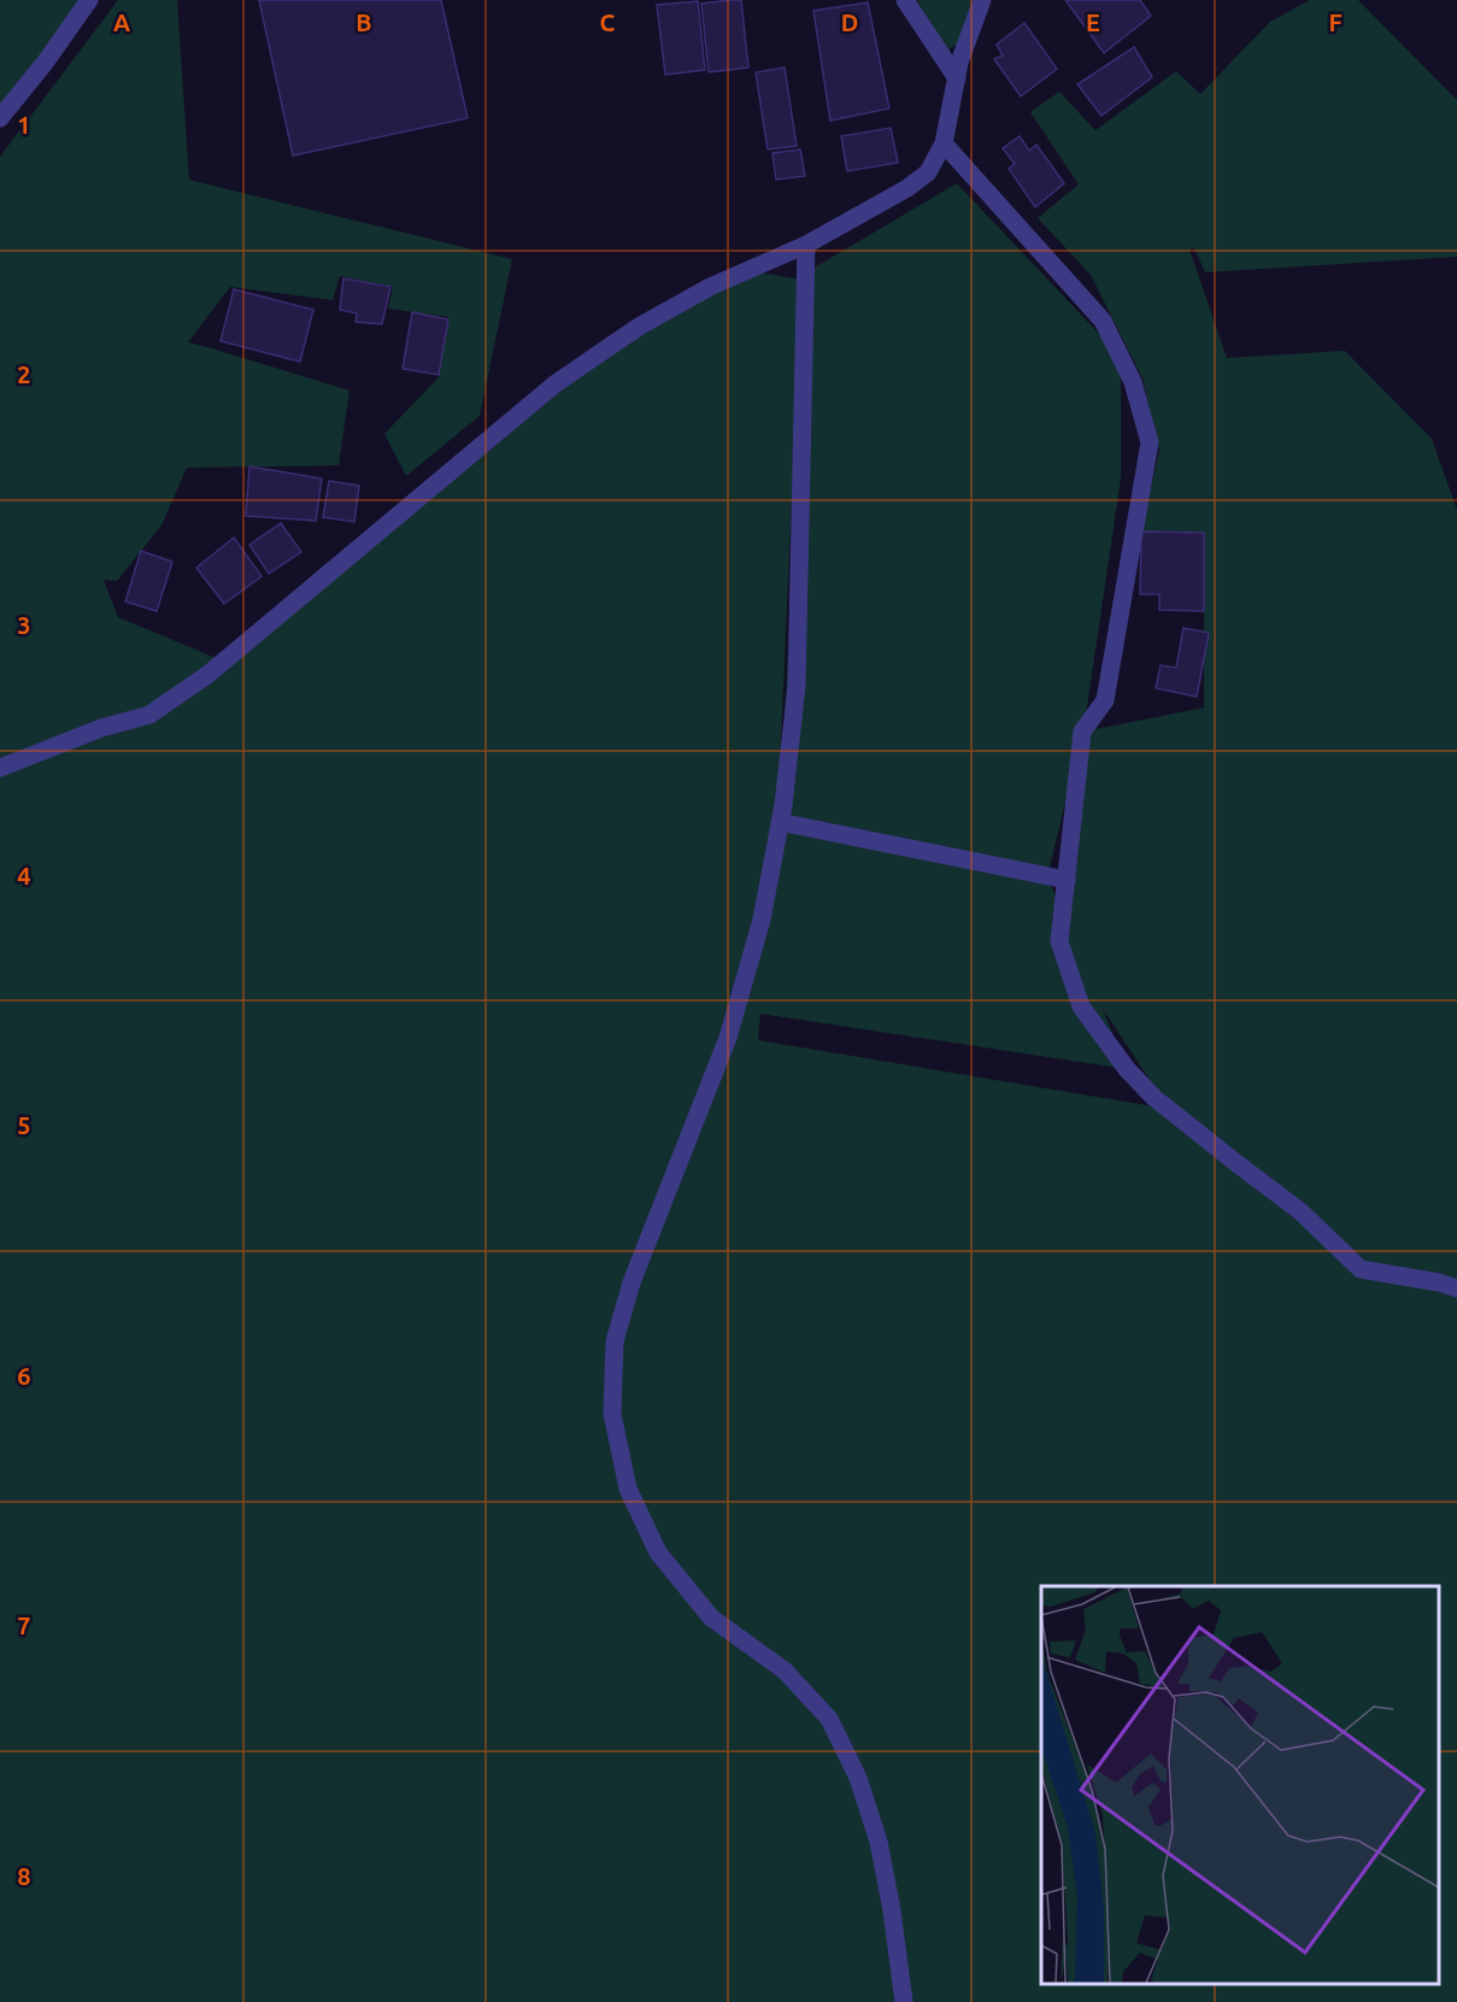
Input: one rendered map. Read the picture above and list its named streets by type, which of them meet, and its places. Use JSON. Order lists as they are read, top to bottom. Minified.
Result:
{"grid":{"columns":["A","B","C","D","E","F"],"rows":["1","2","3","4","5","6","7","8"]}}
